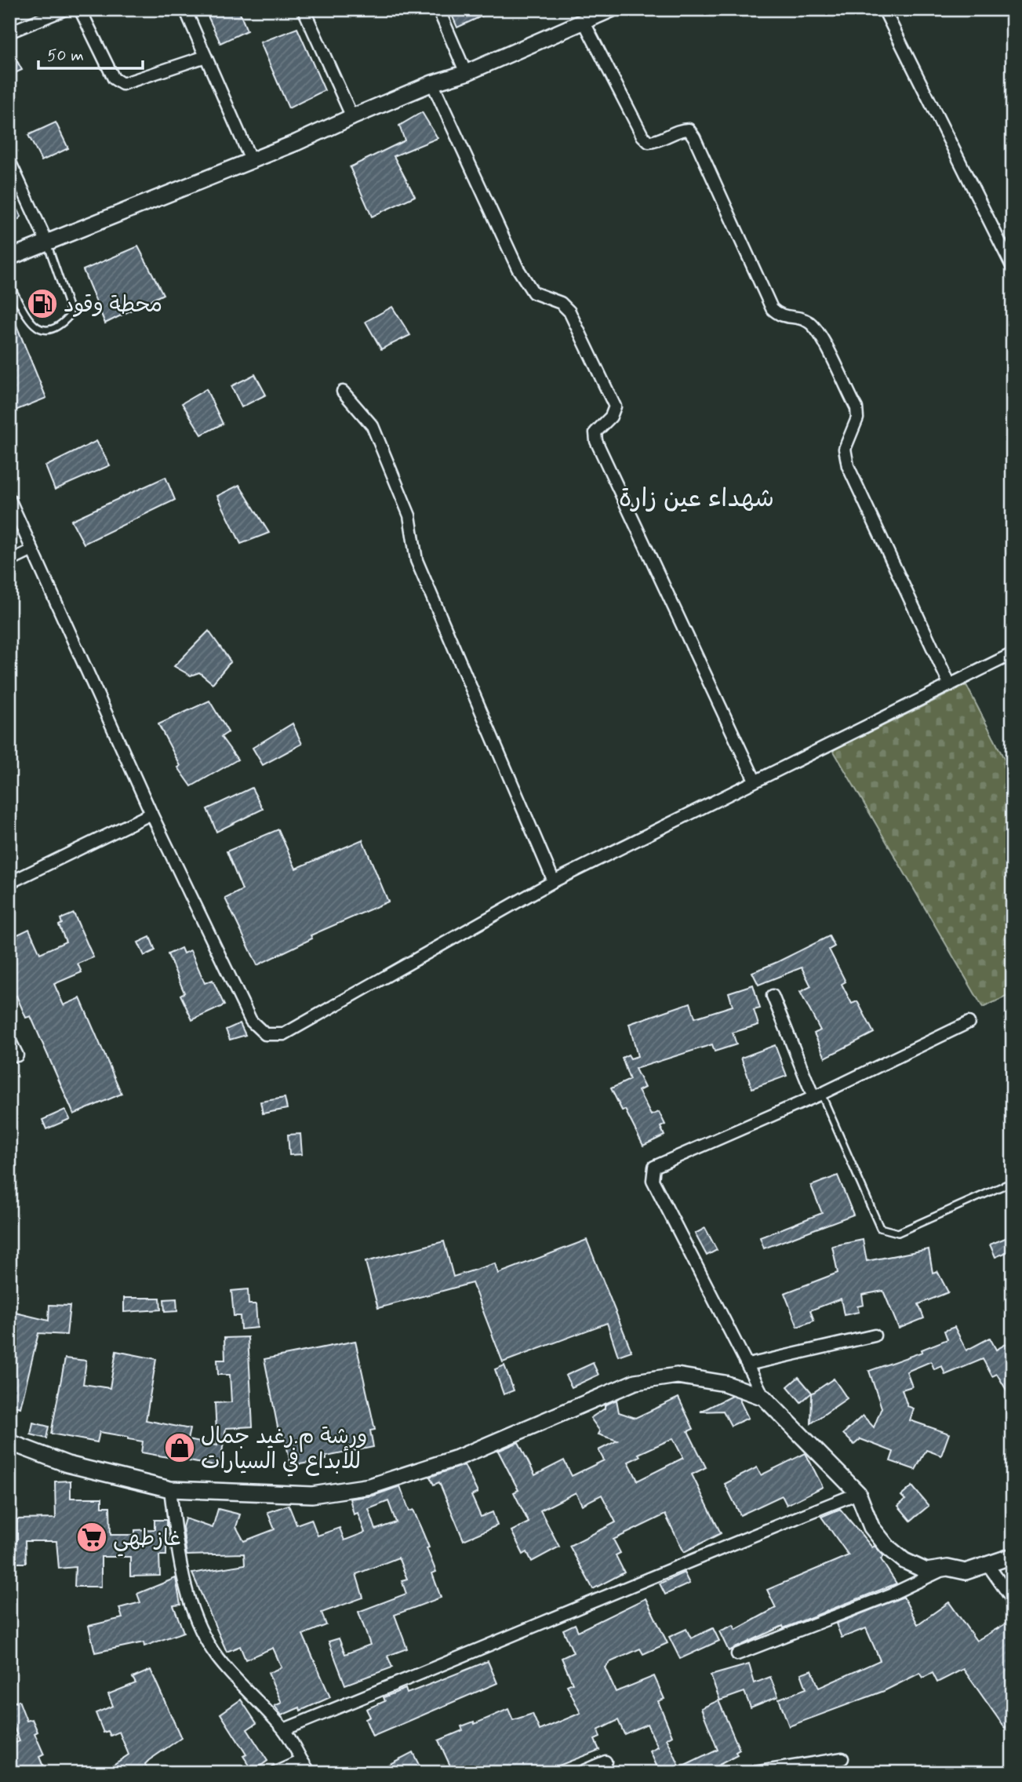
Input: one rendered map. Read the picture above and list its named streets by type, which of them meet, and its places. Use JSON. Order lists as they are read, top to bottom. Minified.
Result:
{"districts":["شهداء عين زارة"],"places":{"fuel station":["محطة وقود"],"shop":["ورشة م.رغيد جمال للأبداع في السيارات"],"supermarket":["غازطهي"]},"scale_bar":"50 m"}
